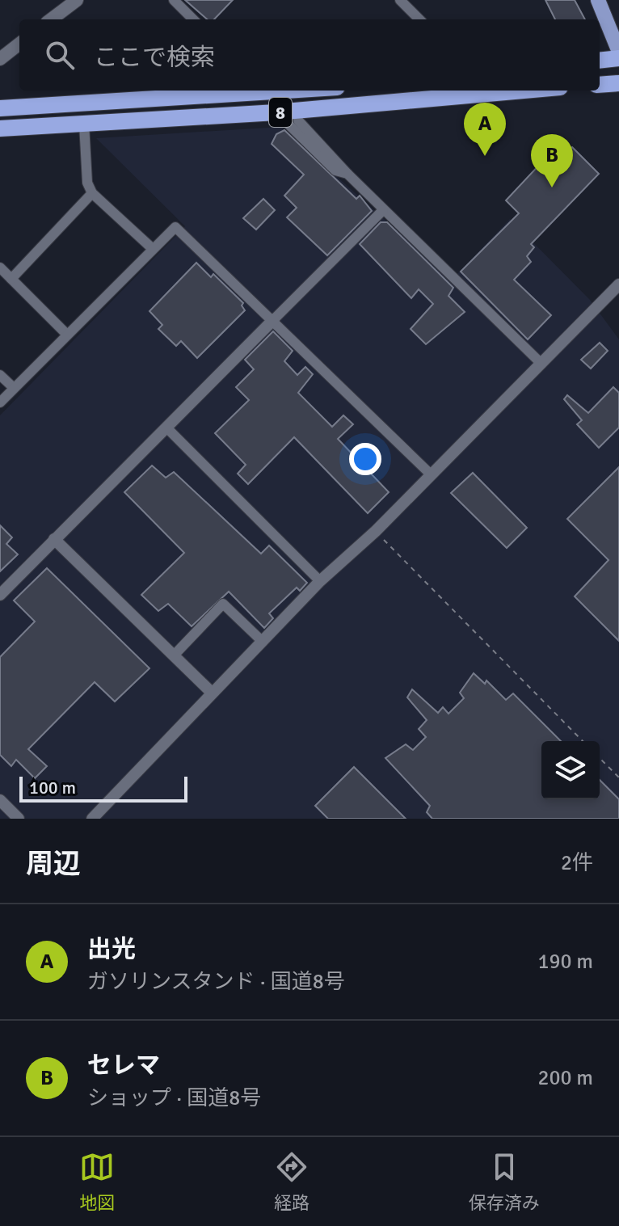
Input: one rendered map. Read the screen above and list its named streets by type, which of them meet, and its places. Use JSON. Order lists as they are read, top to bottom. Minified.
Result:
{"streets":{"highway":["8"]},"scale_bar":"100 m","page":{"search":"ここで検索","pins":["A","B"],"scale":"100 m","heading":["周辺","2件"],"list":[{"mark":"A","name":"出光","note":"ガソリンスタンド · 国道8号","value":"190 m"},{"mark":"B","name":"セレマ","note":"ショップ · 国道8号","value":"200 m"}],"nav":["地図","経路","保存済み"]}}
